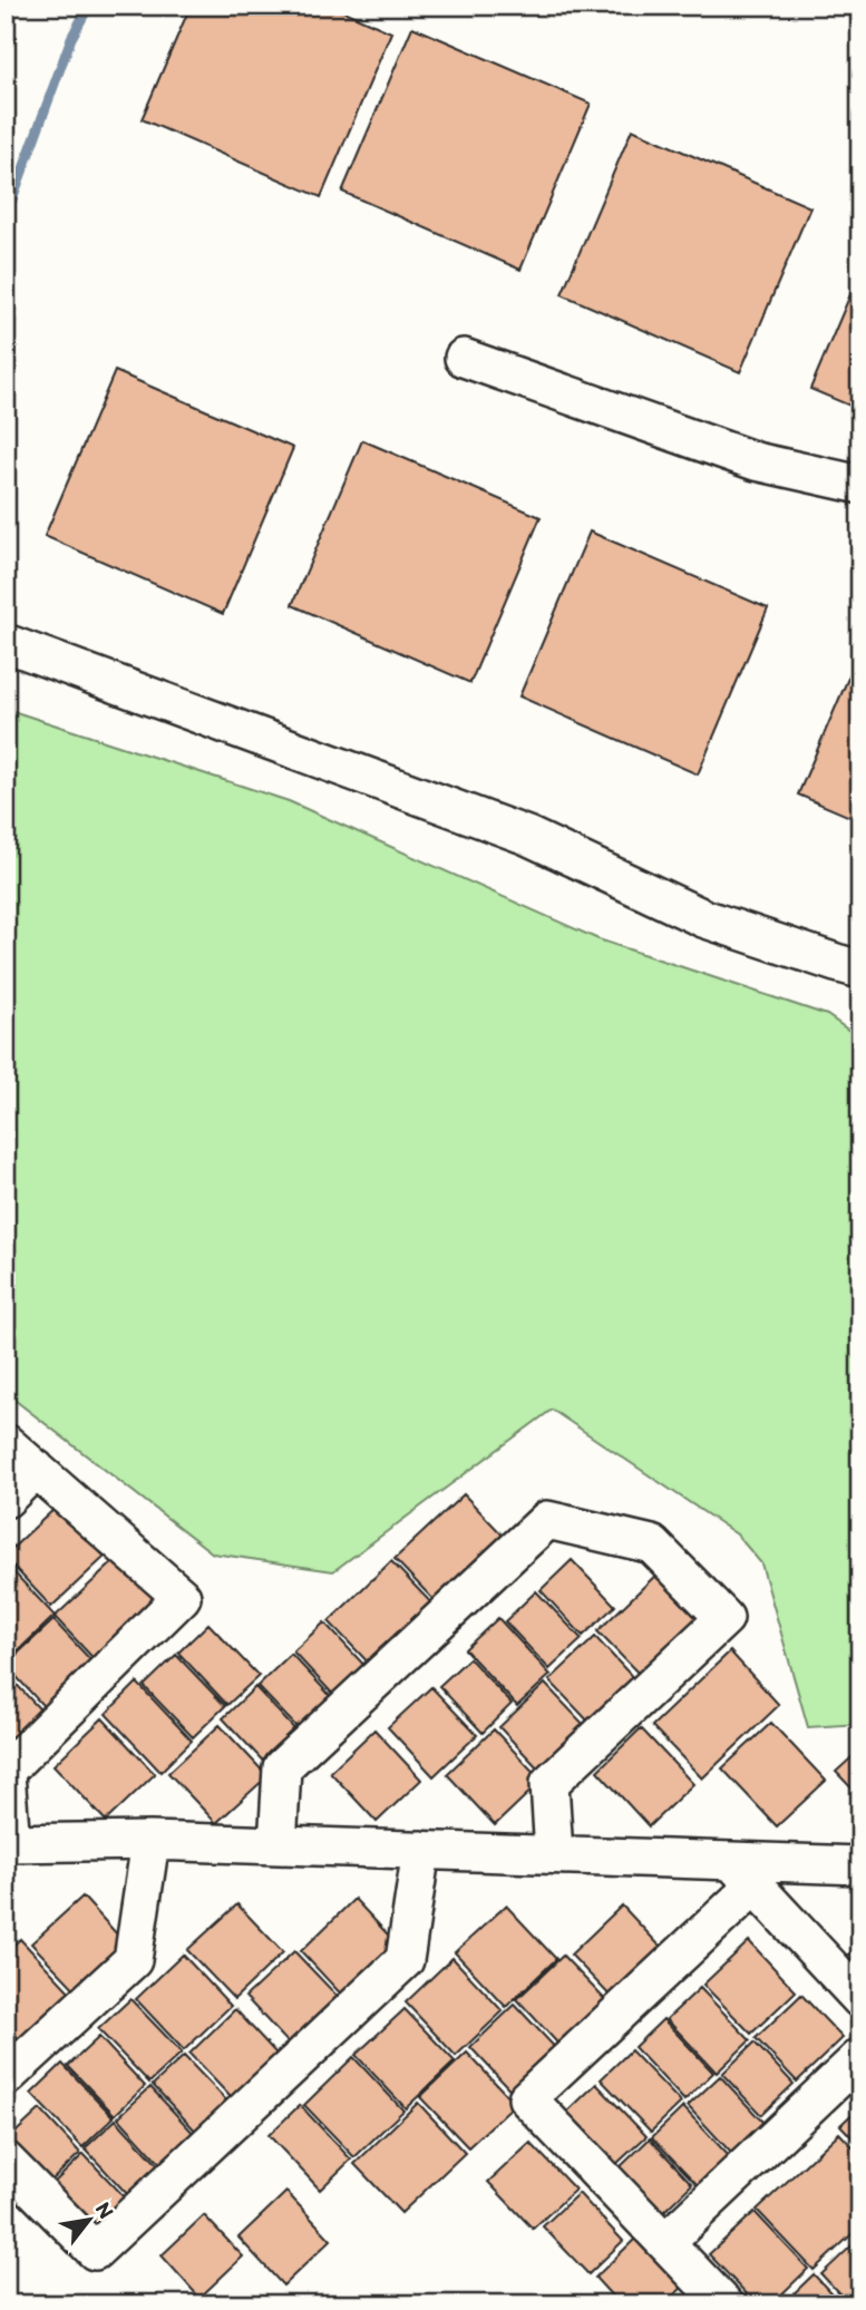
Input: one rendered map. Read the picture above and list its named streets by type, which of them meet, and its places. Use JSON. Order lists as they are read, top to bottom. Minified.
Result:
{"north":"top right"}
